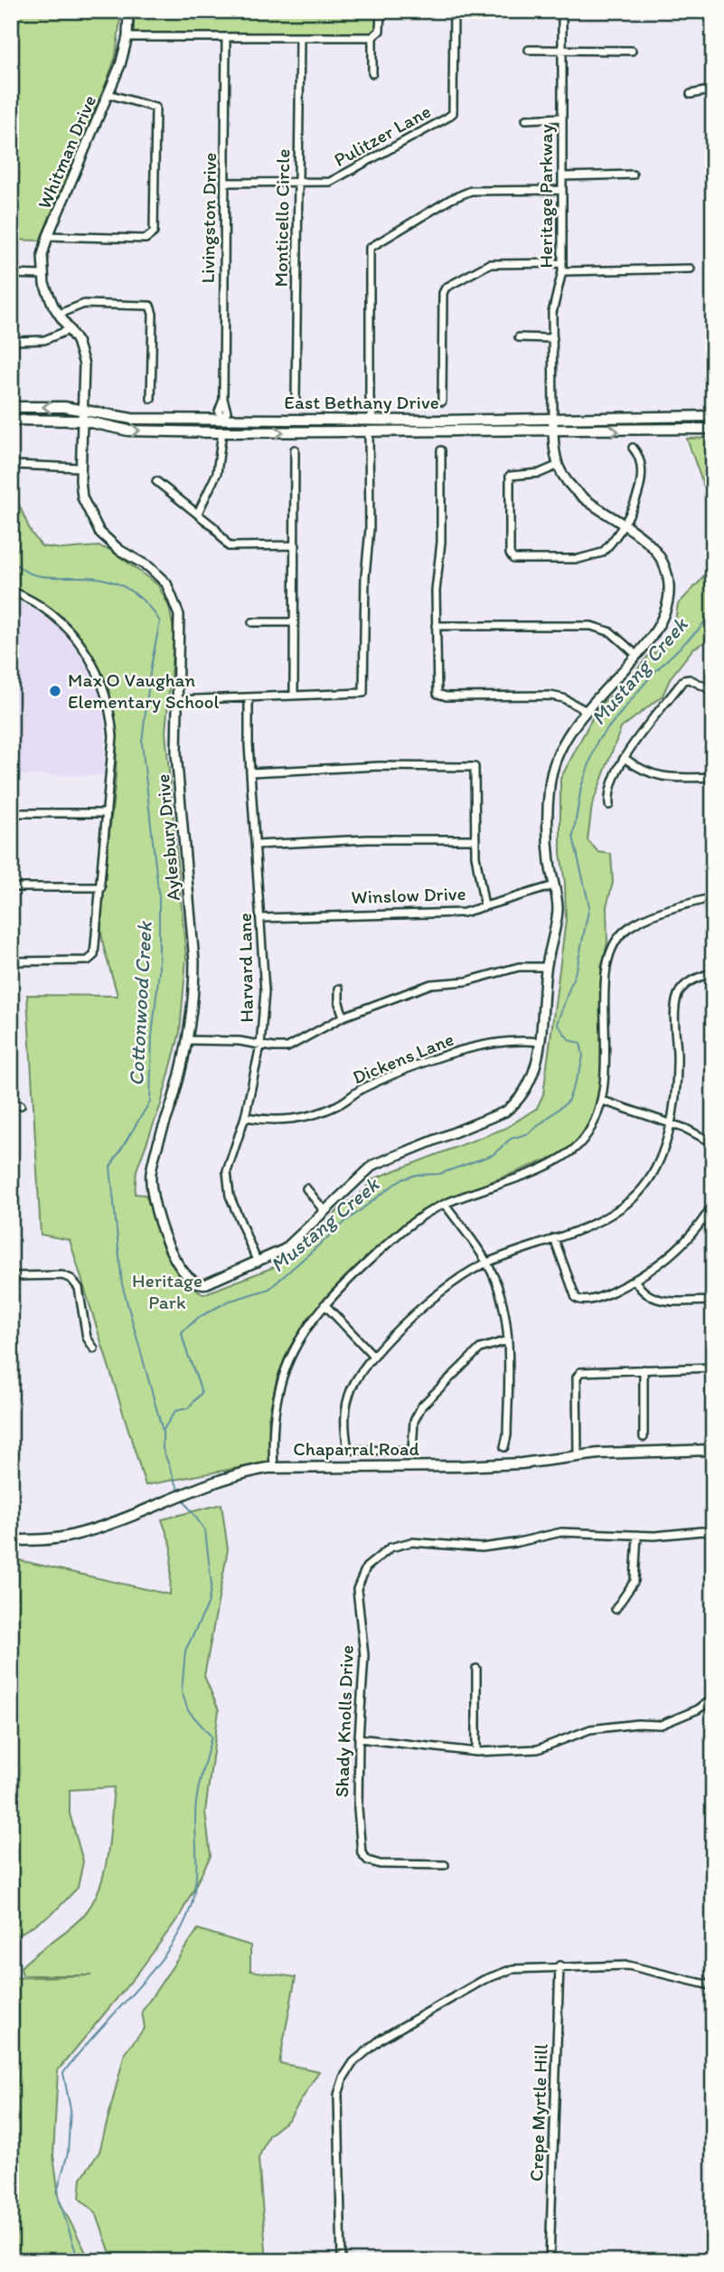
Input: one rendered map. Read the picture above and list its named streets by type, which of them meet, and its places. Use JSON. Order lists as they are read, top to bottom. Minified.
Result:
{"streets":{"main road":["East Bethany Drive","Chaparral Road"],"street":["Pulitzer Lane","Whitman Drive","Heritage Parkway","Livingston Drive","Monticello Circle","Aylesbury Drive","Winslow Drive","Harvard Lane","Dickens Lane","Shady Knolls Drive","Crepe Myrtle Hill"]},"crossings":[["Pulitzer Lane","Livingston Drive"],["Pulitzer Lane","Monticello Circle"],["Whitman Drive","East Bethany Drive"],["Whitman Drive","Aylesbury Drive"],["Heritage Parkway","East Bethany Drive"],["Livingston Drive","East Bethany Drive"],["East Bethany Drive","Aylesbury Drive"],["Aylesbury Drive","Harvard Lane"],["Winslow Drive","Harvard Lane"],["Harvard Lane","Dickens Lane"]],"water":["Mustang Creek","Cottonwood Creek"],"parks":["Heritage Park"],"places":["Max O Vaughan Elementary School"]}
